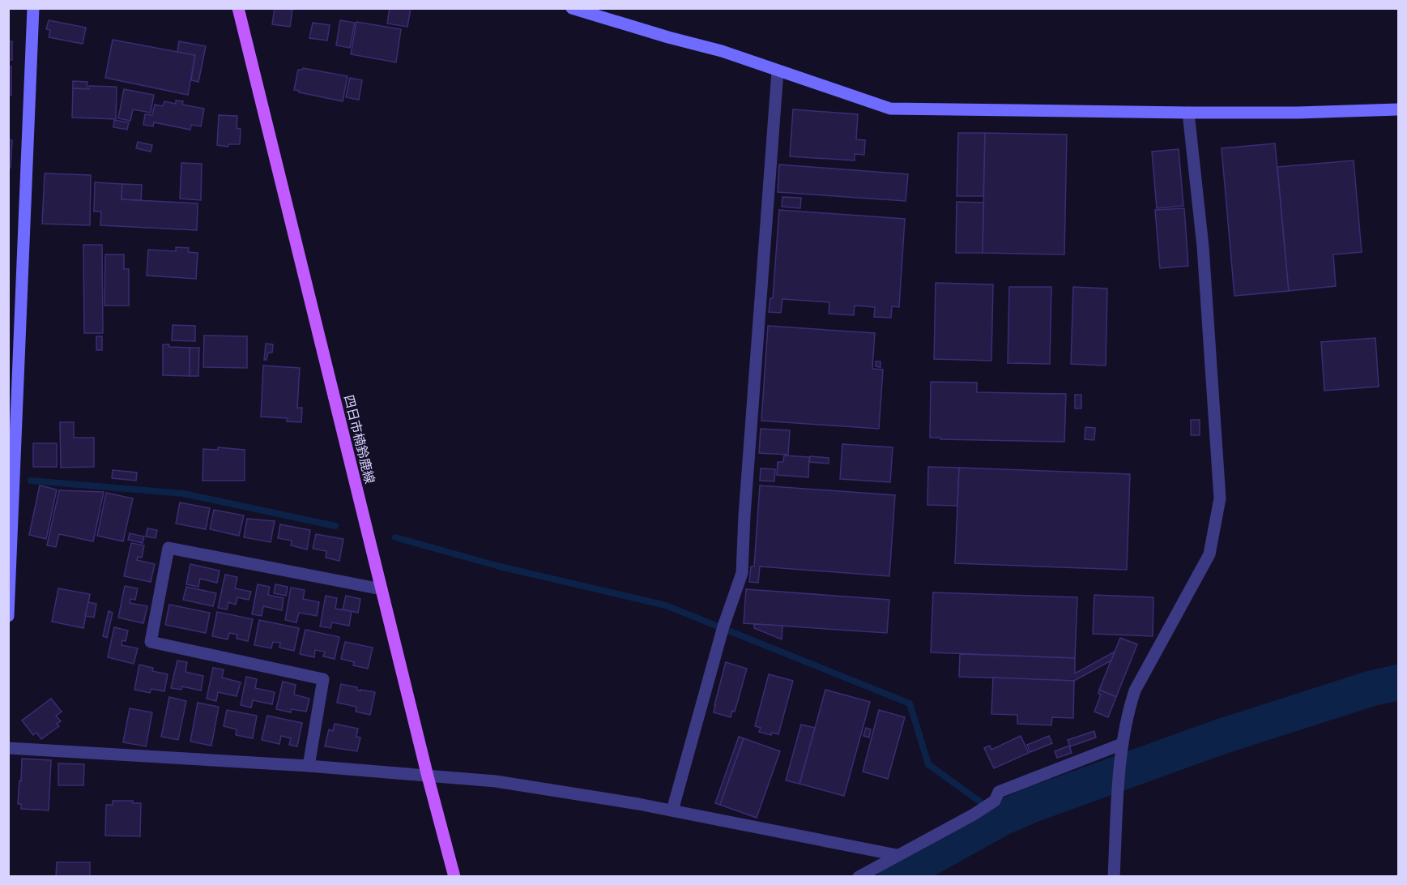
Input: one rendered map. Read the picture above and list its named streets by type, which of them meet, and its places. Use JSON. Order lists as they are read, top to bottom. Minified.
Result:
{"streets":{"main road":["四日市楠鈴鹿線"]}}
